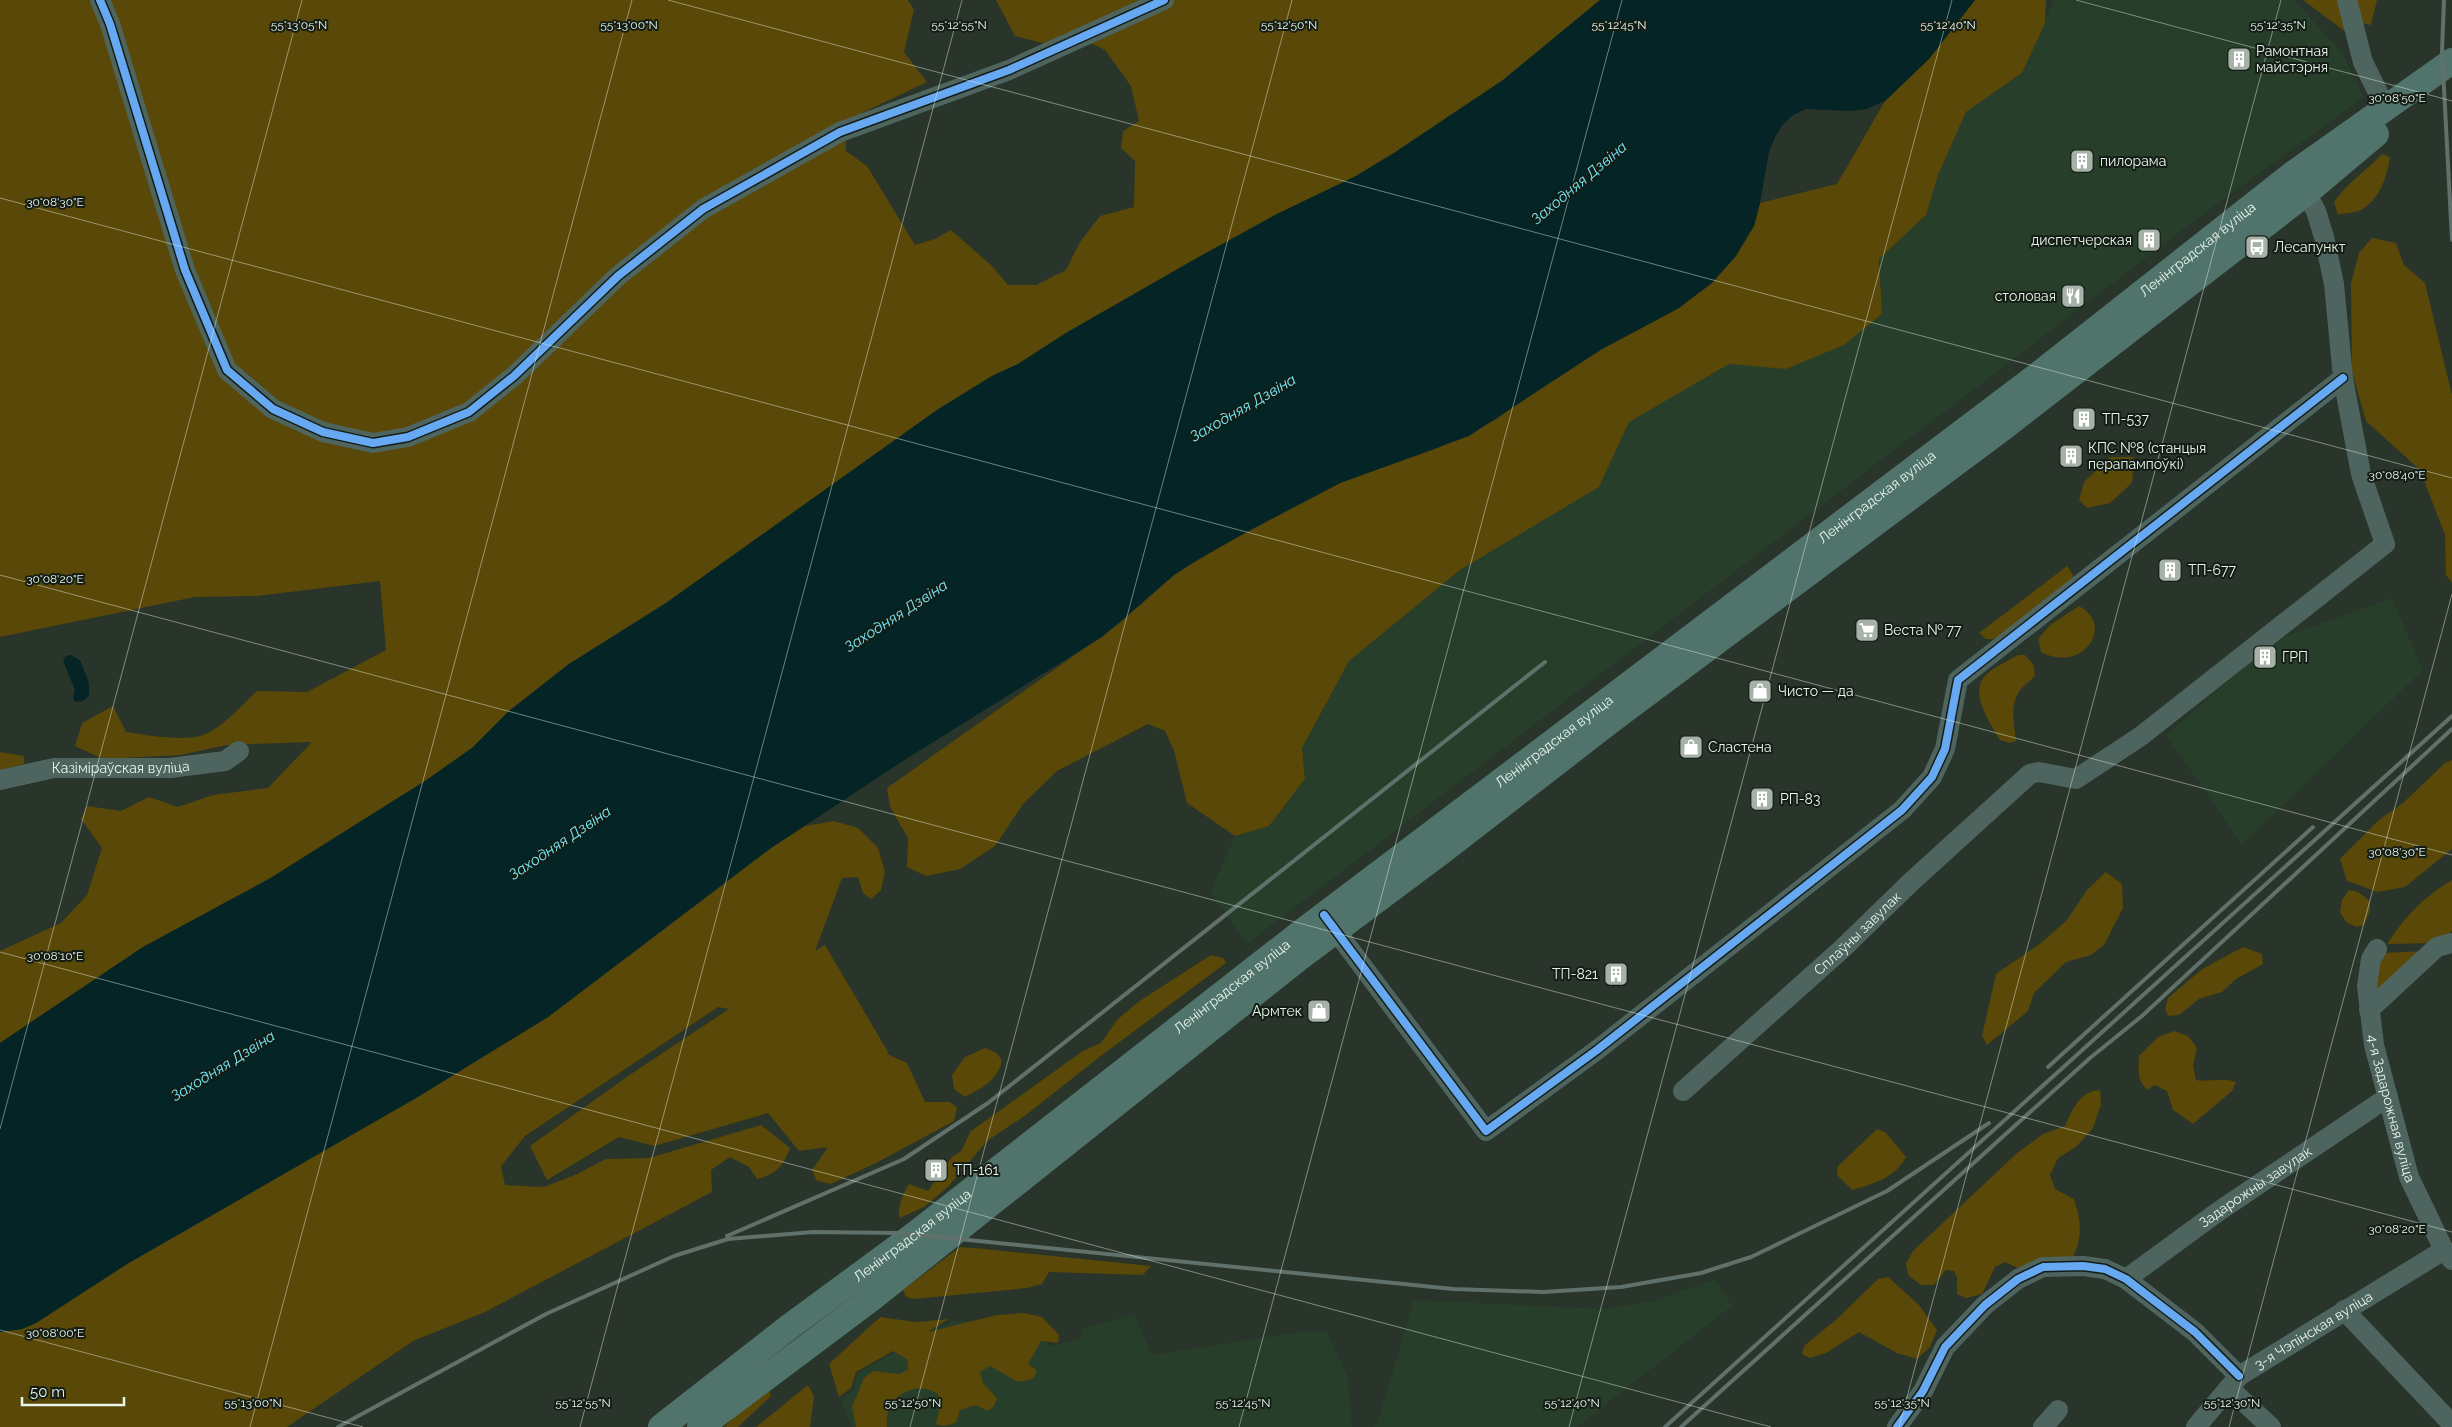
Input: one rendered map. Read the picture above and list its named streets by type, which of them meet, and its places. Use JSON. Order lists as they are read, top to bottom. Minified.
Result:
{"streets":{"main road":["Ленінградская вуліца"],"street":["Казіміраўская вуліца","Сплаўны завулак","4-я Задарожная вуліца","Задарожны завулак","3-я Чэпінская вуліца"]},"crossings":[["4-я Задарожная вуліца","Задарожны завулак"],["4-я Задарожная вуліца","3-я Чэпінская вуліца"]],"water":["Заходняя Дзвіна"],"places":{"building":["Рамонтная майстэрня","пилорама","диспетчерская","ТП-537","КПС №8 (станцыя перапампоўкі)","ТП-677","ГРП","РП-83","ТП-821","ТП-161"],"bus stop":["Лесапункт"],"restaurant":["столовая"],"supermarket":["Веста № 77"],"shop":["Чисто — да","Сластена","Армтек"]},"scale_bar":"50 m","coordinates":["55°13'05\"N","55°13'00\"N","55°12'55\"N","55°12'50\"N","55°12'45\"N","55°12'40\"N","55°12'35\"N","30°08'50\"E","30°08'30\"E","30°08'40\"E","30°08'20\"E","30°08'10\"E","30°08'00\"E","55°12'30\"N"]}
